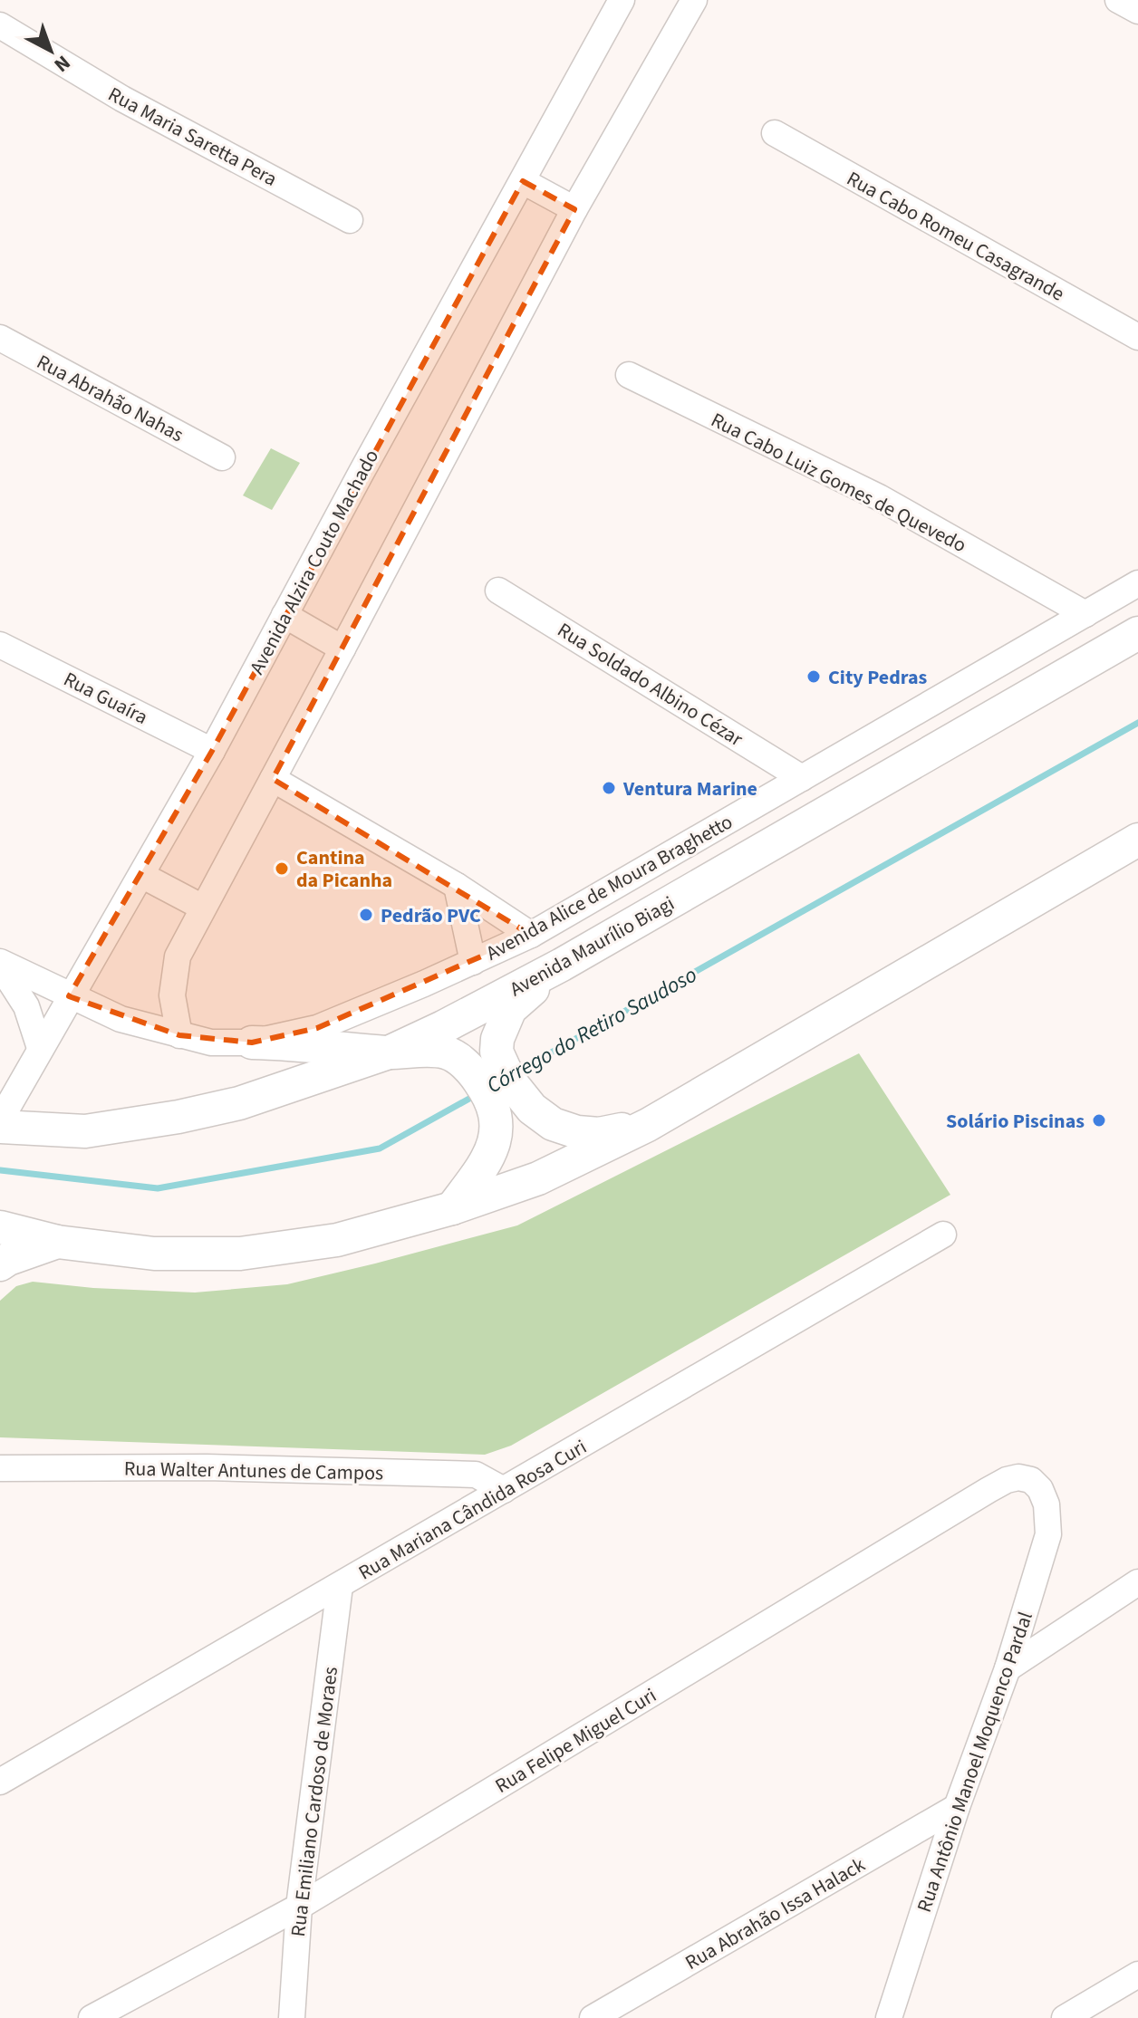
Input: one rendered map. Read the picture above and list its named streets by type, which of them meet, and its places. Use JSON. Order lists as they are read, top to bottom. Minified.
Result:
{"streets":{"main road":["Avenida Maurílio Biagi"],"street":["Rua Maria Saretta Pera","Rua Cabo Romeu Casagrande","Rua Abrahão Nahas","Rua Cabo Luiz Gomes de Quevedo","Avenida Alzira Couto Machado","Rua Soldado Albino Cézar","Rua Guaíra","Avenida Alice de Moura Braghetto","Rua Walter Antunes de Campos","Rua Mariana Cândida Rosa Curi","Rua Felipe Miguel Curi","Rua Antônio Manoel Moquenco Pardal","Rua Emiliano Cardoso de Moraes","Rua Abrahão Issa Halack"]},"crossings":[["Rua Cabo Luiz Gomes de Quevedo","Avenida Alice de Moura Braghetto"],["Avenida Alzira Couto Machado","Rua Guaíra"],["Rua Soldado Albino Cézar","Avenida Alice de Moura Braghetto"],["Rua Walter Antunes de Campos","Rua Mariana Cândida Rosa Curi"],["Rua Mariana Cândida Rosa Curi","Rua Emiliano Cardoso de Moraes"],["Rua Felipe Miguel Curi","Rua Antônio Manoel Moquenco Pardal"],["Rua Felipe Miguel Curi","Rua Emiliano Cardoso de Moraes"],["Rua Antônio Manoel Moquenco Pardal","Rua Abrahão Issa Halack"]],"water":["Córrego do Retiro Saudoso"],"places":["City Pedras","Ventura Marine","Cantina da Picanha","Pedrão PVC","Solário Piscinas"],"north":"bottom right"}
